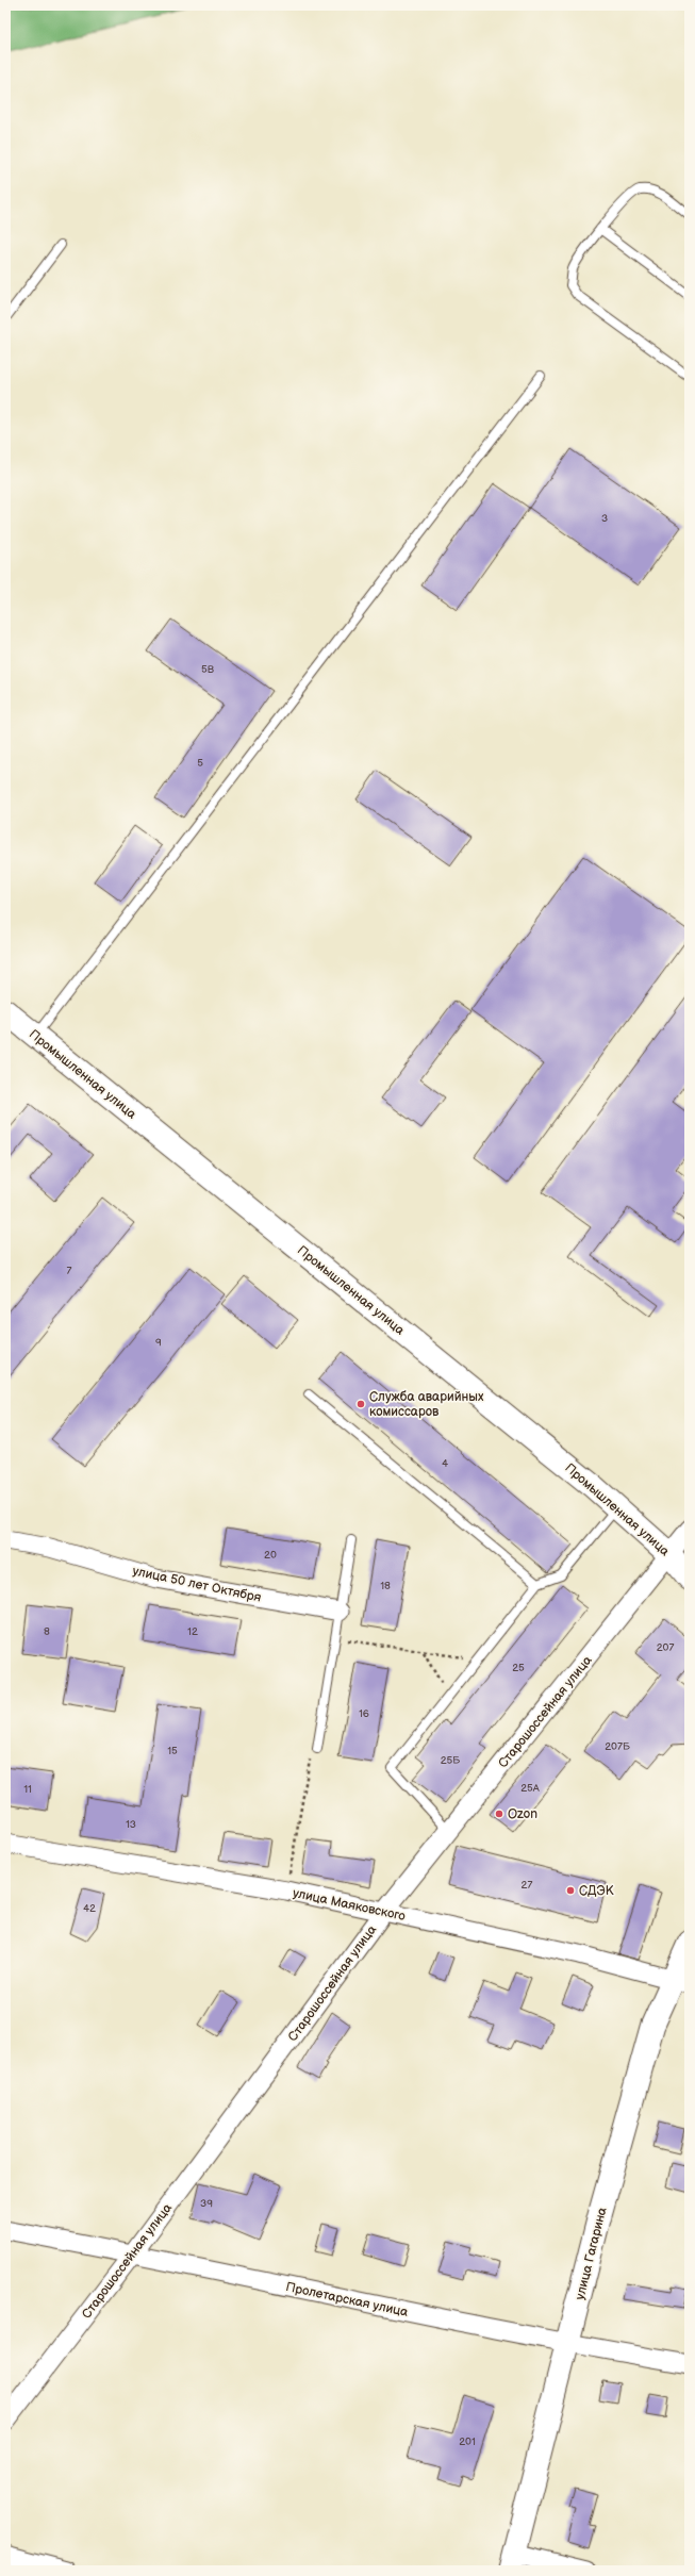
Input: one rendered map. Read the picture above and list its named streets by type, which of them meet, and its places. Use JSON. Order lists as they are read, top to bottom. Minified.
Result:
{"streets":{"street":["Промышленная улица","улица 50 лет Октября","Старошоссейная улица","улица Маяковского","улица Гагарина","Пролетарская улица"]},"crossings":[["Промышленная улица","Старошоссейная улица"],["Старошоссейная улица","улица Маяковского"],["Старошоссейная улица","Пролетарская улица"],["улица Маяковского","улица Гагарина"],["улица Гагарина","Пролетарская улица"]],"places":["Служба аварийных комиссаров","Ozon","СДЭК"],"house_numbers":["3","5В","5","7","9","4","20","18","8","12","207","25","16","207Б","15","25Б","25А","11","13","27","42","39","201"]}
